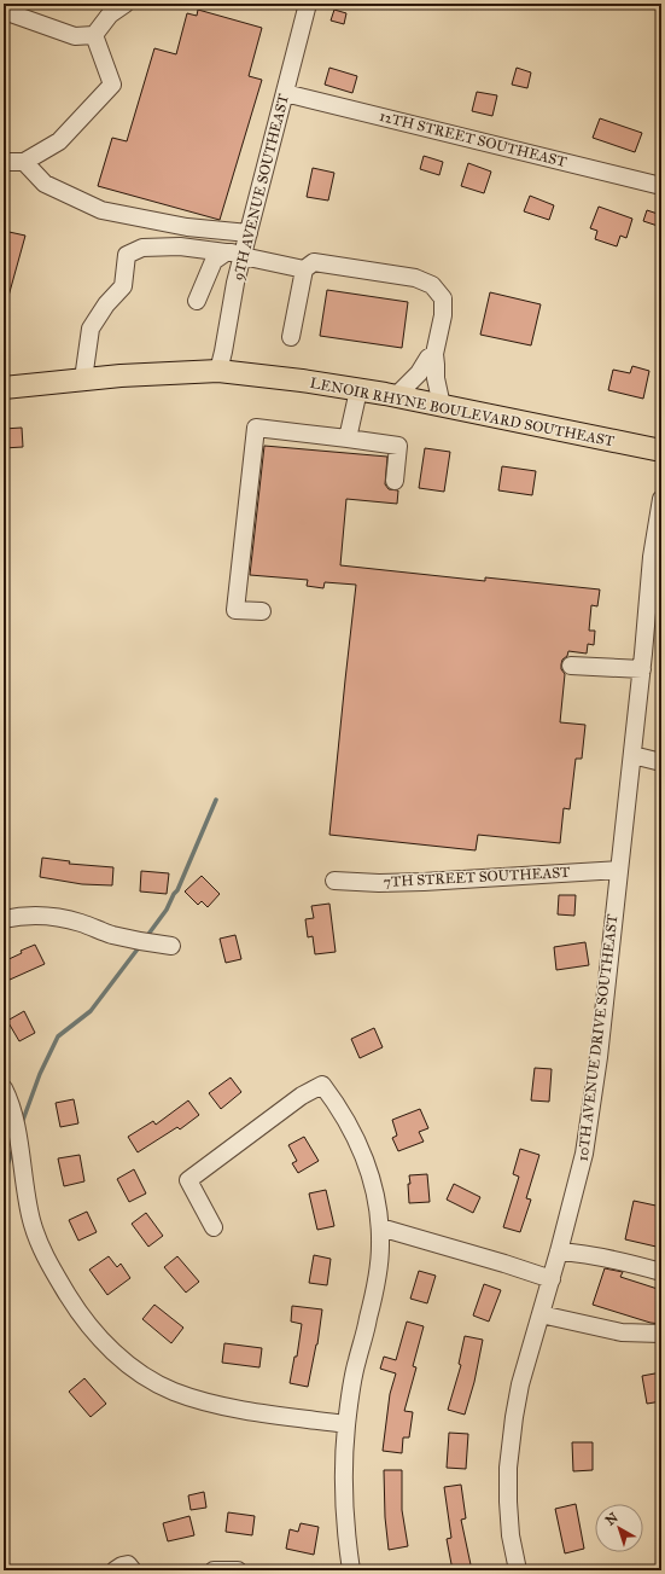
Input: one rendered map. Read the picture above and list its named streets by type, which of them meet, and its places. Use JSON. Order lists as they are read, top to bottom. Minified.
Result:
{"streets":{"main road":["LENOIR RHYNE BOULEVARD SOUTHEAST"],"street":["12TH STREET SOUTHEAST","9TH AVENUE SOUTHEAST","7TH STREET SOUTHEAST","10TH AVENUE DRIVE SOUTHEAST"]},"crossings":[["12TH STREET SOUTHEAST","9TH AVENUE SOUTHEAST"],["9TH AVENUE SOUTHEAST","LENOIR RHYNE BOULEVARD SOUTHEAST"],["7TH STREET SOUTHEAST","10TH AVENUE DRIVE SOUTHEAST"]],"north":"top left"}
